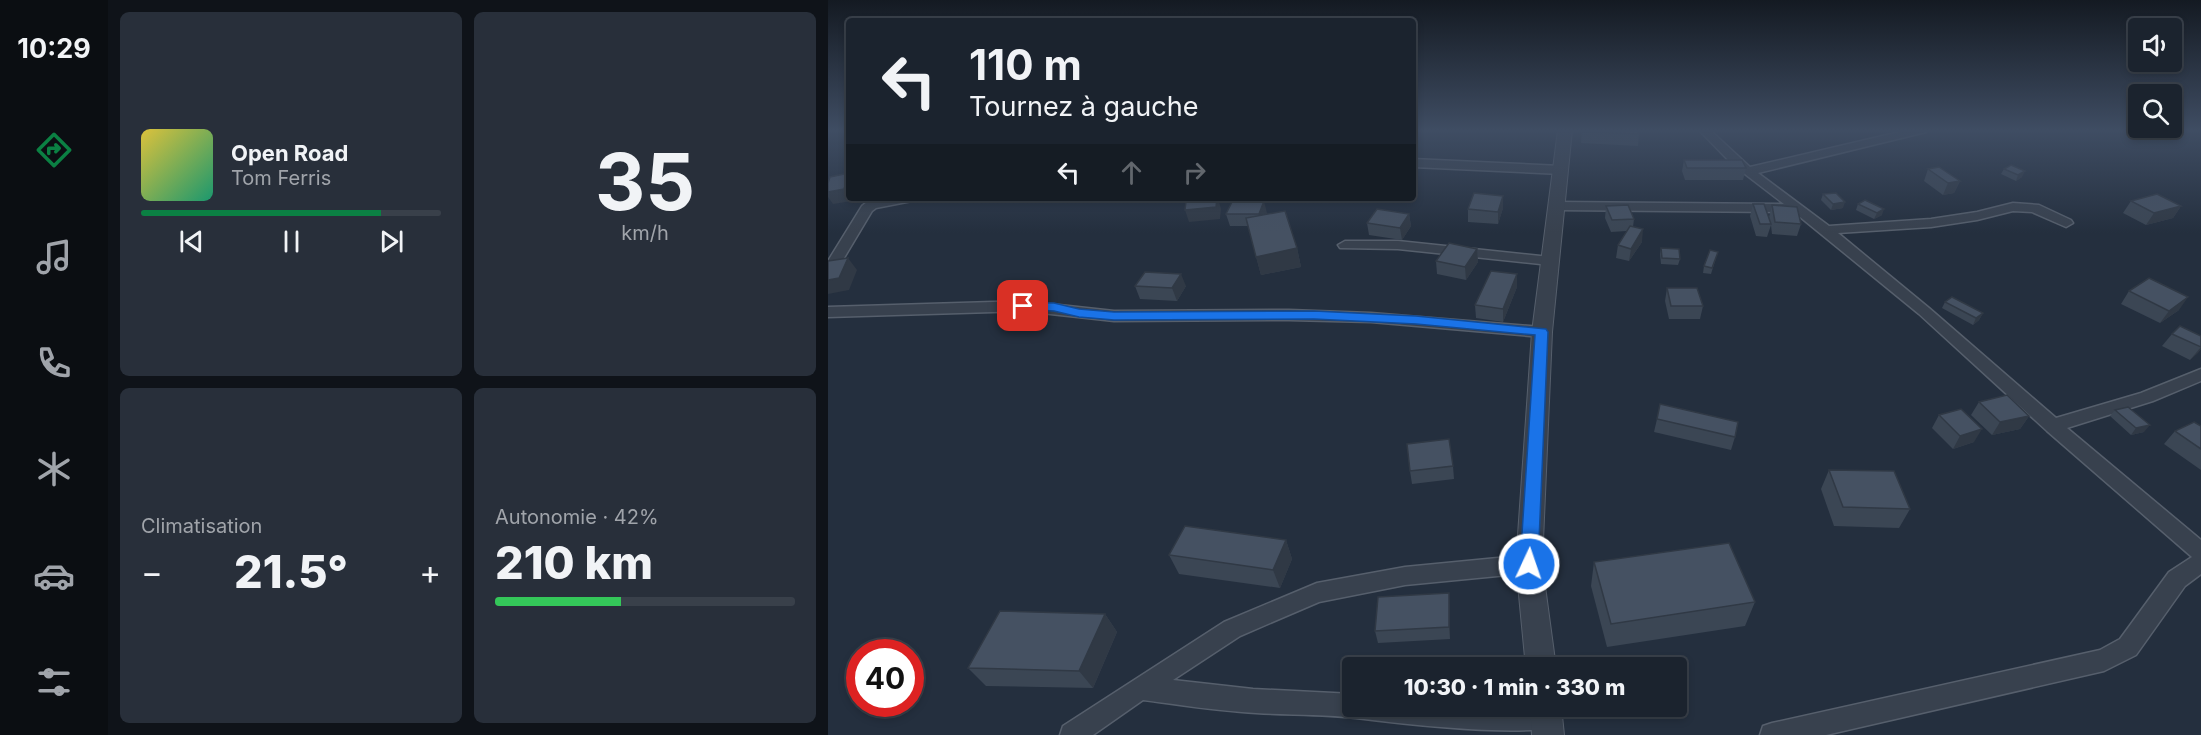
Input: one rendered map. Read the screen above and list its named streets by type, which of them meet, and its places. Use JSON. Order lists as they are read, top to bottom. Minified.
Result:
{"page":{"tabs":"10:29","tile":[["35","km/h"],"Climatisation",["Autonomie · 42%","210 km"]],"turn":["110 m","Tournez à gauche"],"song":["Open Road","Tom Ferris"],"heat":["−","21.5°","+"],"limit":"40","trip":"10:30 · 1 min · 330 m"}}
